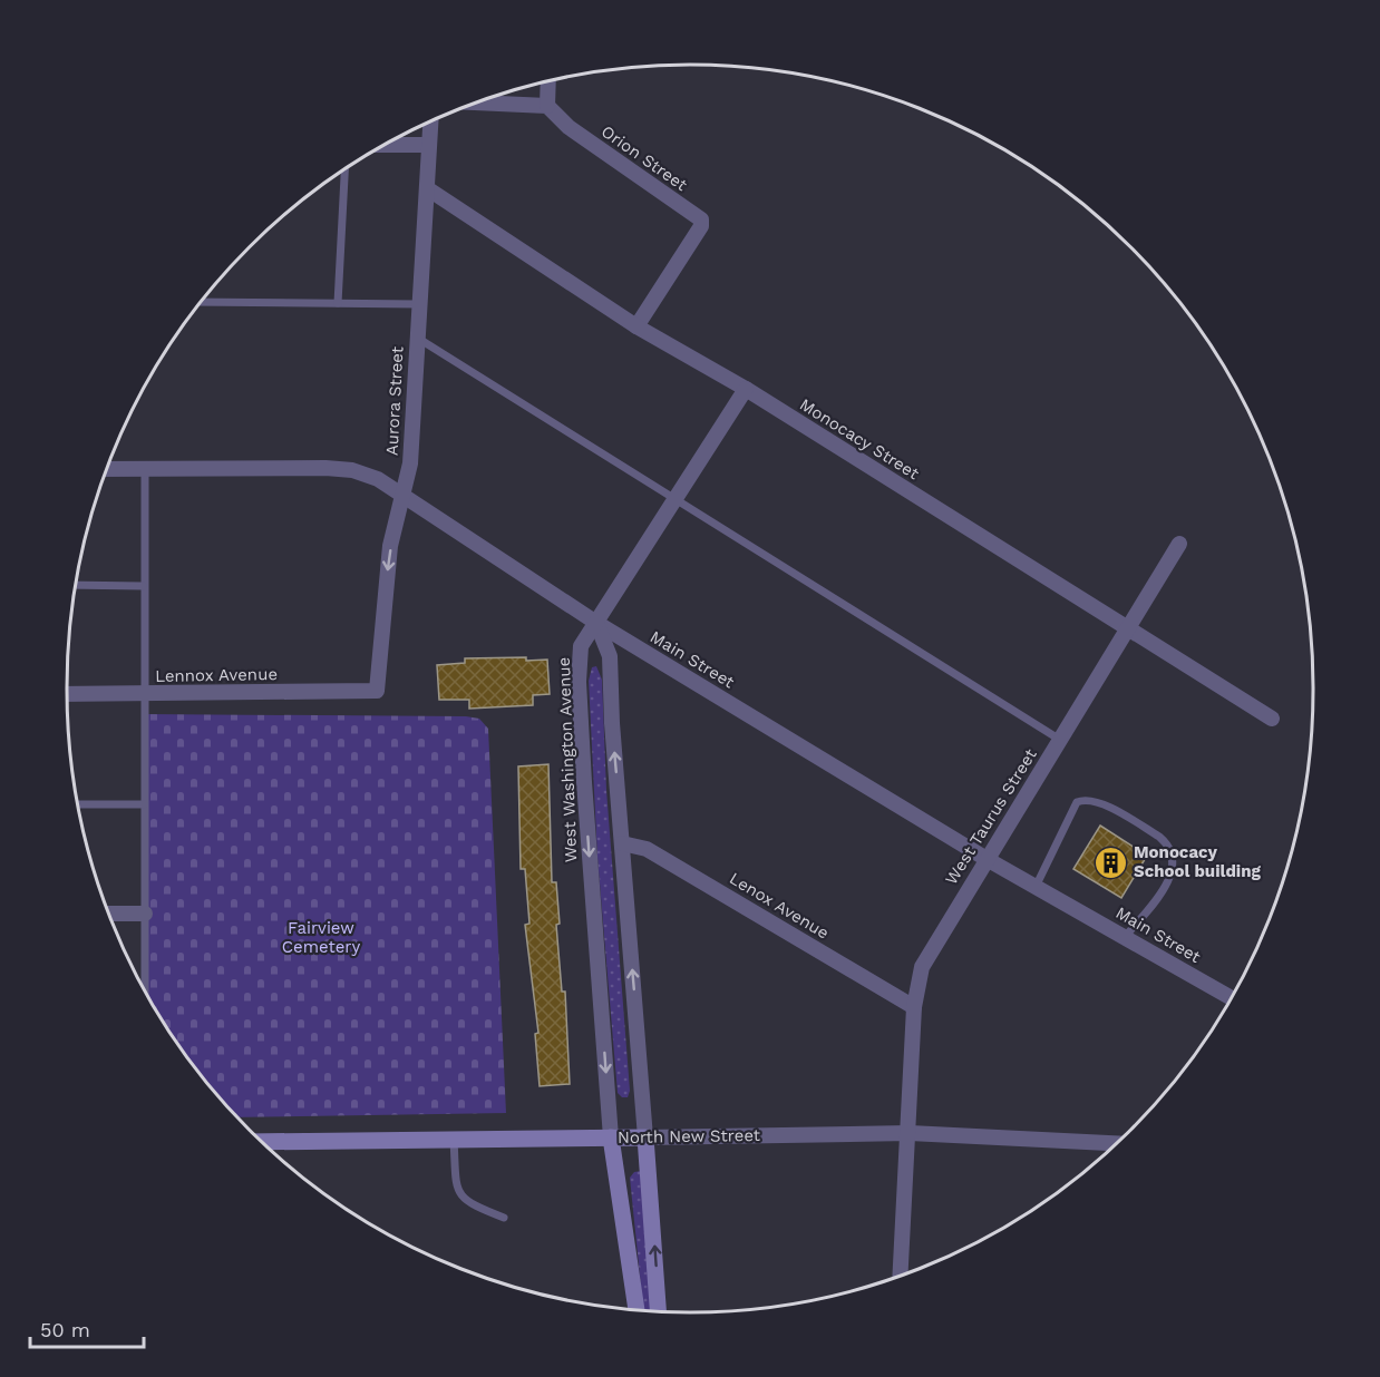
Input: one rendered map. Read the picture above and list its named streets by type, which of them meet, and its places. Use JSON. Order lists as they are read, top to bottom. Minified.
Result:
{"streets":{"street":["Orion Street","Aurora Street","Monocacy Street","Main Street","Lennox Avenue","West Washington Avenue","West Taurus Street","Lenox Avenue","North New Street"]},"crossings":[["Orion Street","Monocacy Street"],["Aurora Street","Monocacy Street"],["Aurora Street","Main Street"],["Aurora Street","Lennox Avenue"],["Monocacy Street","West Washington Avenue"],["Monocacy Street","West Taurus Street"],["Main Street","West Washington Avenue"],["Main Street","West Taurus Street"],["West Washington Avenue","North New Street"],["West Taurus Street","Lenox Avenue"],["West Taurus Street","North New Street"]],"parks":["Fairview Cemetery"],"places":{"building":["Monocacy School building"]},"scale_bar":"50 m"}
